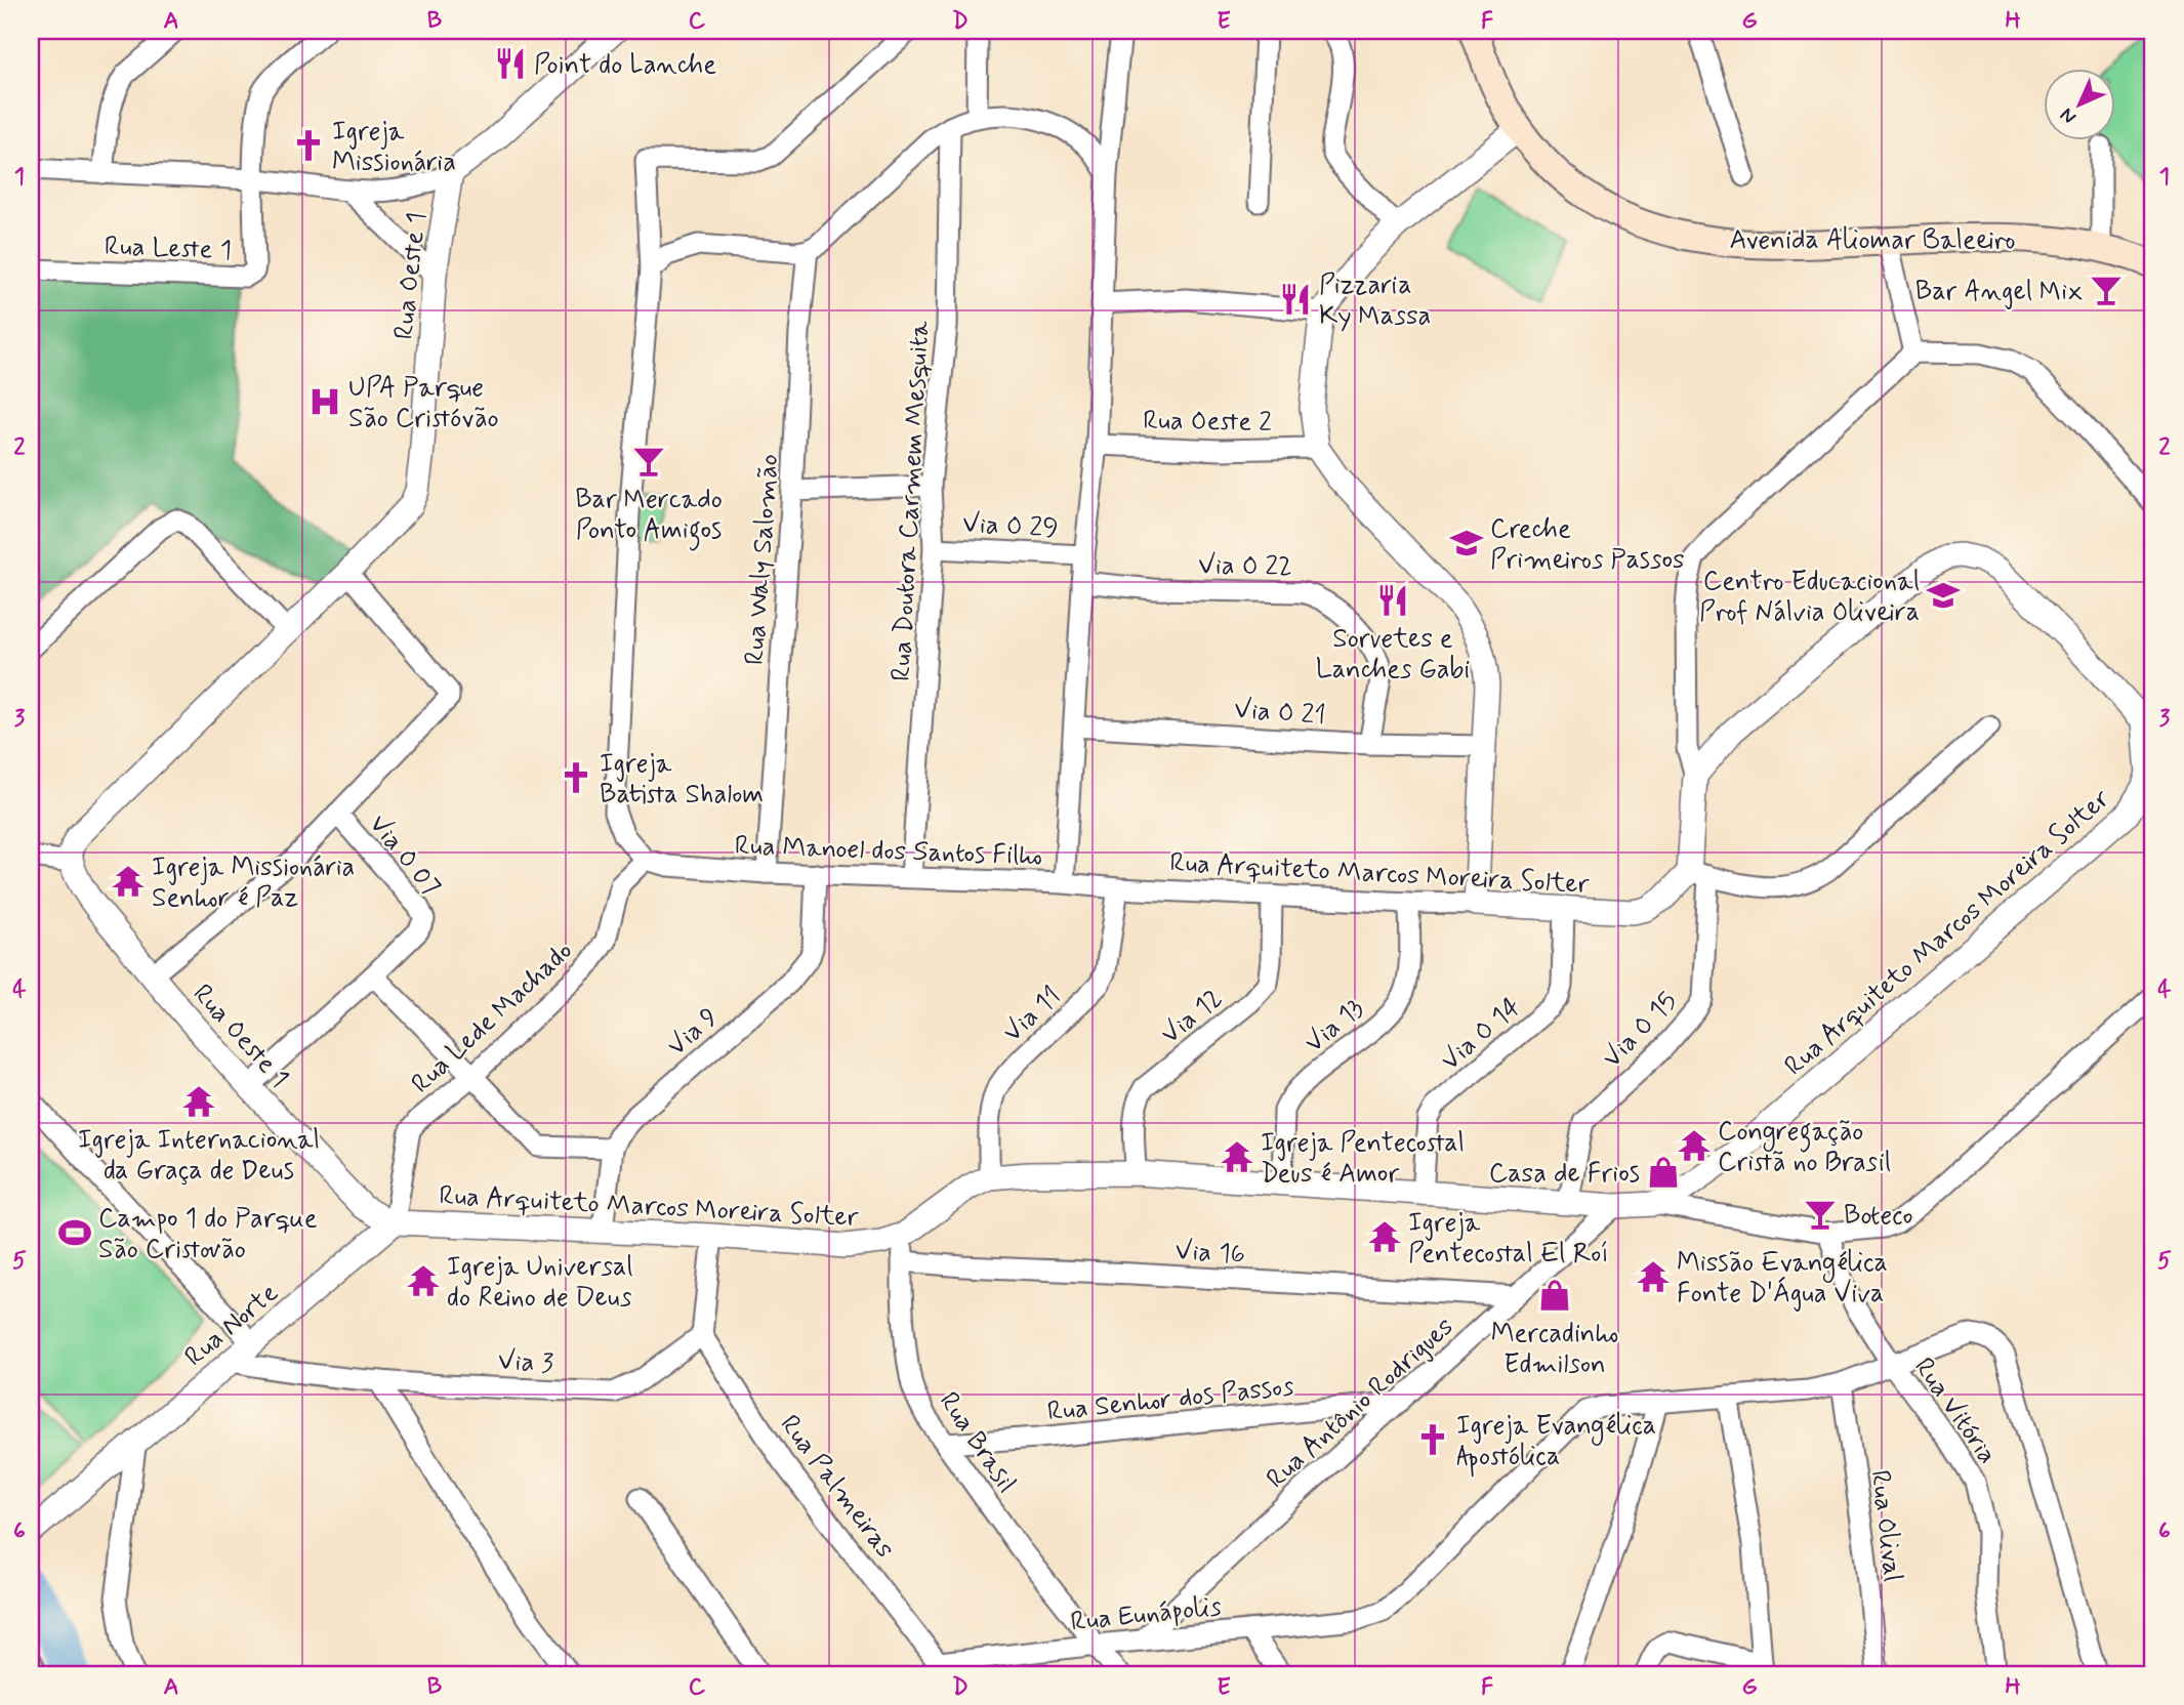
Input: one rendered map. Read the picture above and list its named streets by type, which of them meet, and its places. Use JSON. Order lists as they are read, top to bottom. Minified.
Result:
{"streets":{"main road":["Avenida Aliomar Baleeiro"],"street":["Rua Leste 1","Rua Oeste 1","Rua Oeste 2","Rua Doutora Carmem Mesquita","Via O 29","Rua Waly Salomão","Via O 22","Via O 21","Rua Manoel dos Santos Filho","Via O 07","Rua Arquiteto Marcos Moreira Solter","Via 11","Via 12","Rua Lede Machado","Via 13","Via O 15","Via 9","Via O 14","Via 16","Rua Norte","Via 3","Rua Senhor dos Passos","Rua Antônio Rodrigues","Rua Vitória","Rua Brasil","Rua Palmeiras","Rua Olival","Rua Eunápolis"]},"crossings":[["Rua Oeste 1","Rua Arquiteto Marcos Moreira Solter"],["Rua Oeste 1","Rua Lede Machado"],["Rua Oeste 1","Rua Norte"],["Rua Oeste 2","Rua Manoel dos Santos Filho"],["Rua Doutora Carmem Mesquita","Via O 29"],["Rua Doutora Carmem Mesquita","Rua Manoel dos Santos Filho"],["Via O 29","Rua Manoel dos Santos Filho"],["Rua Waly Salomão","Rua Manoel dos Santos Filho"],["Via O 22","Via O 21"],["Via O 22","Rua Manoel dos Santos Filho"],["Via O 21","Rua Manoel dos Santos Filho"],["Rua Manoel dos Santos Filho","Rua Arquiteto Marcos Moreira Solter"],["Rua Manoel dos Santos Filho","Rua Lede Machado"],["Rua Manoel dos Santos Filho","Via 9"],["Rua Arquiteto Marcos Moreira Solter","Via 11"],["Rua Arquiteto Marcos Moreira Solter","Via 12"],["Rua Arquiteto Marcos Moreira Solter","Rua Lede Machado"],["Rua Arquiteto Marcos Moreira Solter","Via 13"],["Rua Arquiteto Marcos Moreira Solter","Via O 15"],["Rua Arquiteto Marcos Moreira Solter","Via 9"],["Rua Arquiteto Marcos Moreira Solter","Via O 14"],["Rua Arquiteto Marcos Moreira Solter","Rua Norte"],["Rua Arquiteto Marcos Moreira Solter","Rua Antônio Rodrigues"],["Rua Arquiteto Marcos Moreira Solter","Rua Vitória"],["Rua Arquiteto Marcos Moreira Solter","Rua Brasil"],["Rua Lede Machado","Rua Norte"],["Via 16","Rua Antônio Rodrigues"],["Via 16","Rua Brasil"],["Rua Norte","Via 3"],["Via 3","Rua Palmeiras"],["Rua Senhor dos Passos","Rua Antônio Rodrigues"],["Rua Senhor dos Passos","Rua Brasil"],["Rua Antônio Rodrigues","Rua Eunápolis"],["Rua Brasil","Rua Eunápolis"],["Rua Palmeiras","Rua Eunápolis"]],"places":{"restaurant":["Point do Lanche","Pizzaria Ky Massa","Sorvetes e Lanches Gabi"],"church":["Igreja Missionária","Igreja Batista Shalom","Igreja Evangélica Apostólica"],"bar":["Bar Angel Mix","Bar Mercado Ponto Amigos","Boteco"],"hospital":["UPA Parque São Cristóvão"],"school or university":["Creche Primeiros Passos","Centro Educacional Prof Nálvia Oliveira"],"temple":["Igreja Missionária Senhor é Paz","Igreja Internacional da Graça de Deus","Congregação Cristã no Brasil","Igreja Pentecostal Deus é Amor","Igreja Pentecostal El Roí","Missão Evangélica Fonte D'Água Viva","Igreja Universal do Reino de Deus"],"shop":["Casa de Frios","Mercadinho Edmilson"],"sports":["Campo 1 do Parque São Cristovão"]},"north":"bottom left","grid":{"columns":["A","B","C","D","E","F","G","H"],"rows":["1","2","3","4","5","6"]}}
